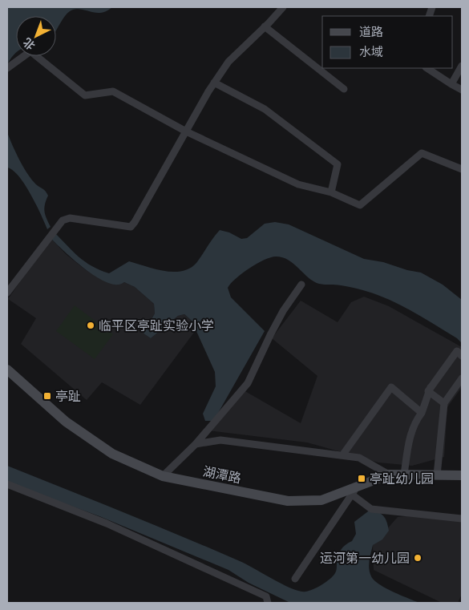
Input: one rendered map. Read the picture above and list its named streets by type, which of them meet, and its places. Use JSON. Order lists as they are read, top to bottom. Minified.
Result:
{"streets":{"street":["湖潭路"]},"places":{"other":["临平区亭趾实验小学","运河第一幼儿园"],"transit":["亭趾","亭趾幼儿园"]},"legend":["道路","水域"],"north":"bottom left"}
